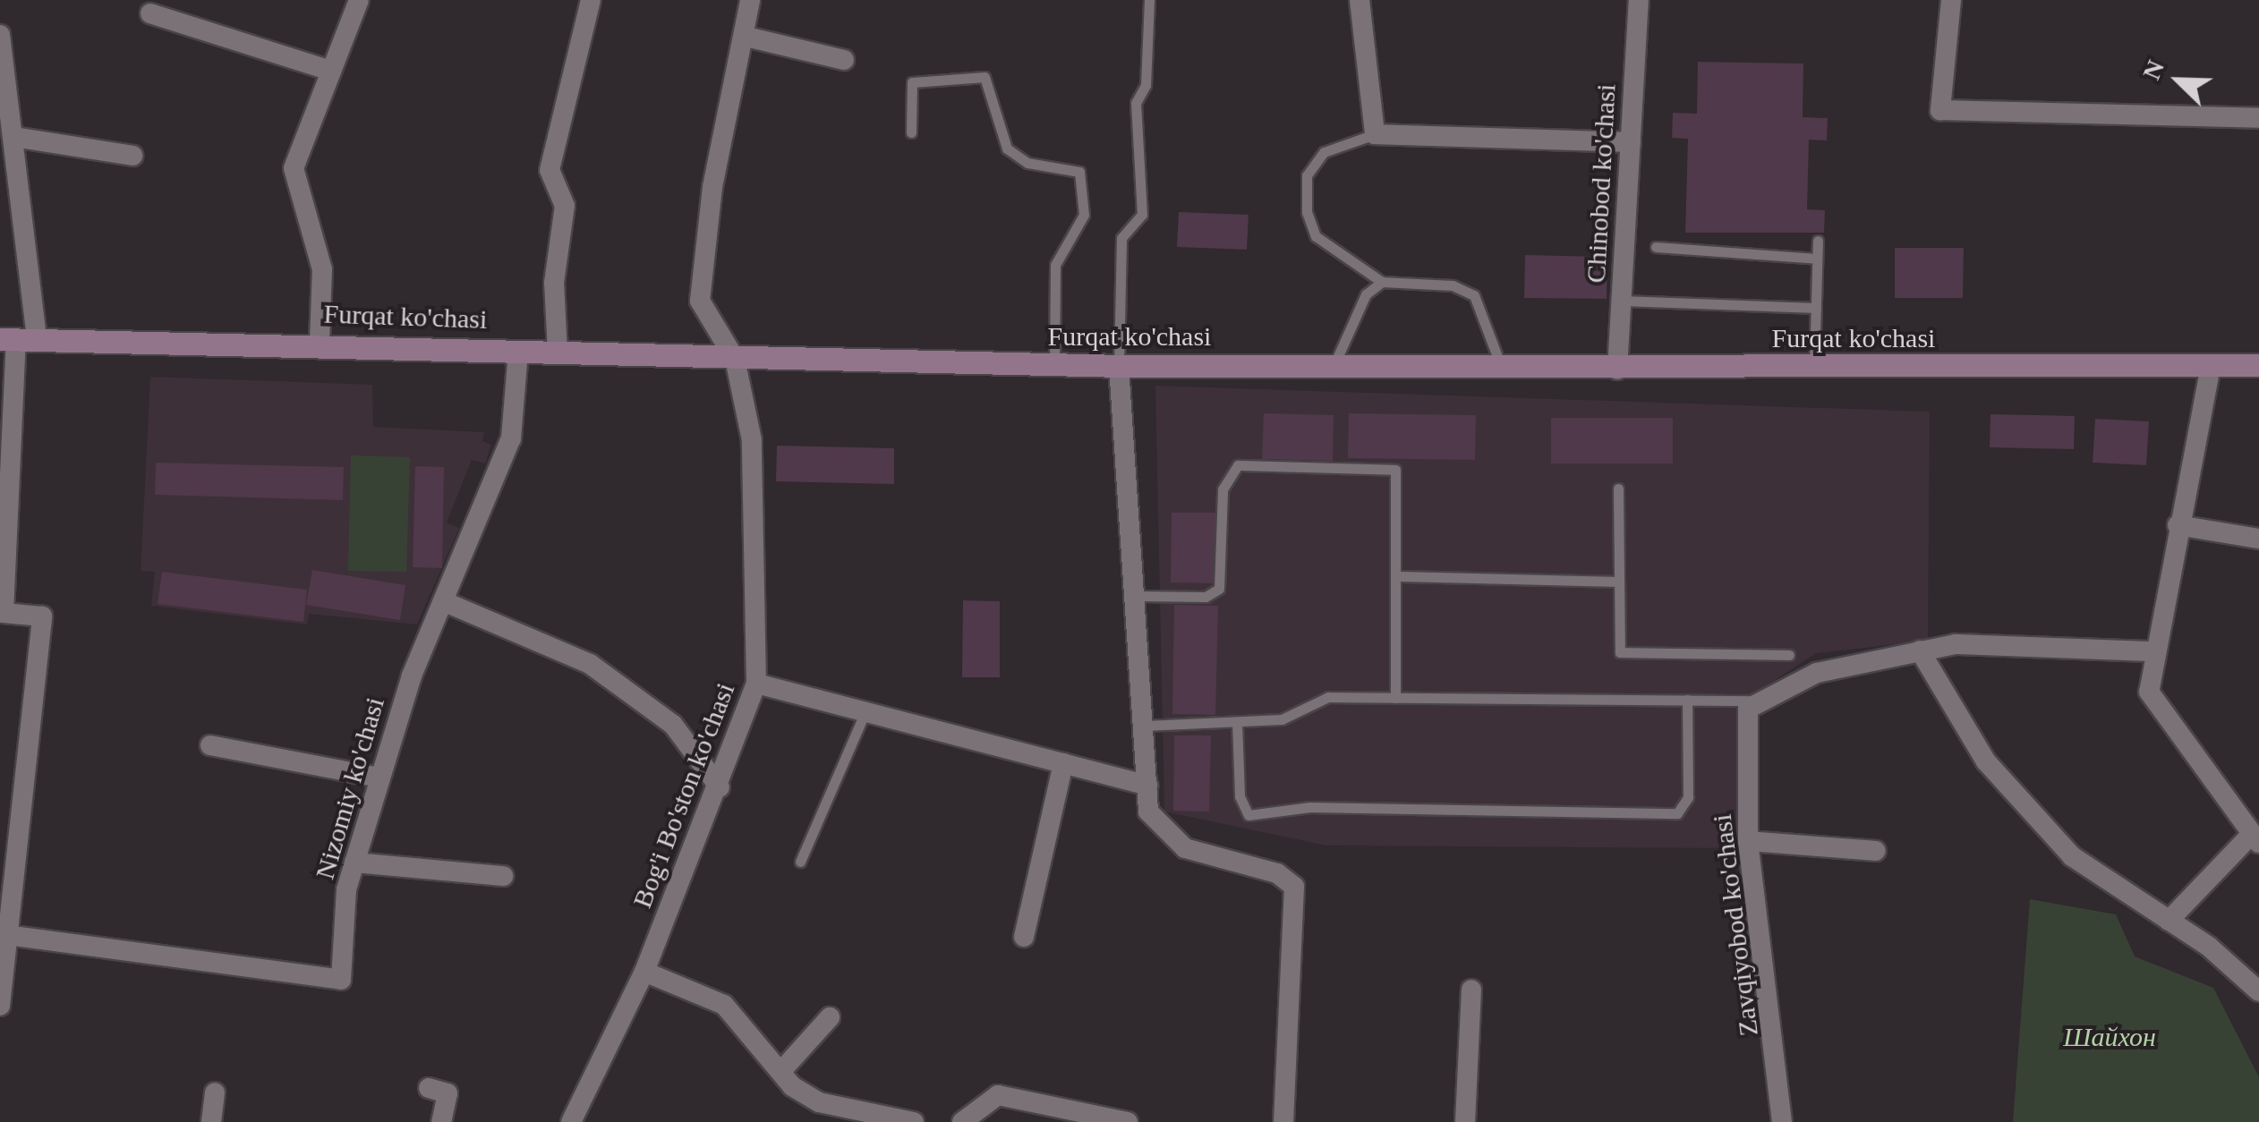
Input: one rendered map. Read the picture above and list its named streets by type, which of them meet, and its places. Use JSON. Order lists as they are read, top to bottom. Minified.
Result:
{"streets":{"main road":["Furqat ko'chasi"],"street":["Chinobod ko'chasi","Nizomiy ko'chasi","Bog'i Bo'ston ko'chasi","Zavqiyobod ko'chasi"]},"crossings":[["Chinobod ko'chasi","Furqat ko'chasi"],["Furqat ko'chasi","Nizomiy ko'chasi"],["Furqat ko'chasi","Bog'i Bo'ston ko'chasi"]],"parks":["Шайхон"],"north":"top left"}
